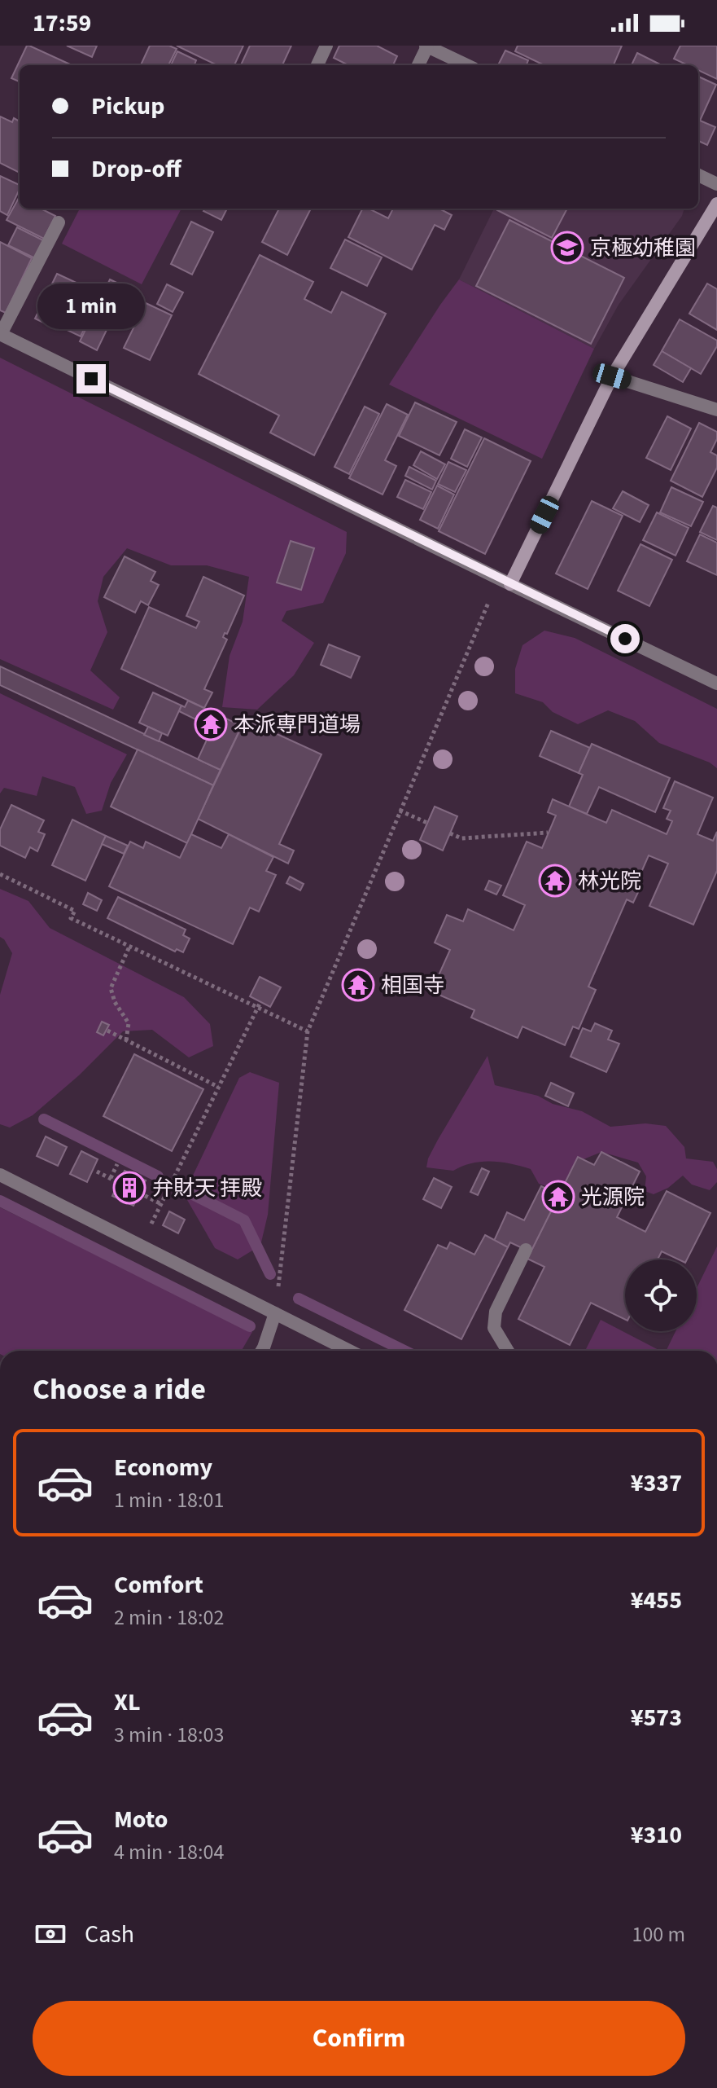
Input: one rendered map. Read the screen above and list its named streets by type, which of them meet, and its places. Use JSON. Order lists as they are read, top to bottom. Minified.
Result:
{"places":{"school or university":["京極幼稚園"],"temple":["本派専門道場","林光院","相国寺","光源院"],"building":["弁財天 拝殿"]},"page":{"status":"17:59","banner":["Pickup","Drop-off"],"bubble":"1 min","heading":"Choose a ride","list":[{"name":"Economy","note":"1 min · 18:01","value":"¥337"},{"name":"Comfort","note":"2 min · 18:02","value":"¥455"},{"name":"XL","note":"3 min · 18:03","value":"¥573"},{"name":"Moto","note":"4 min · 18:04","value":"¥310"}],"pay":["Cash","100 m"],"buttons":"Confirm"}}
